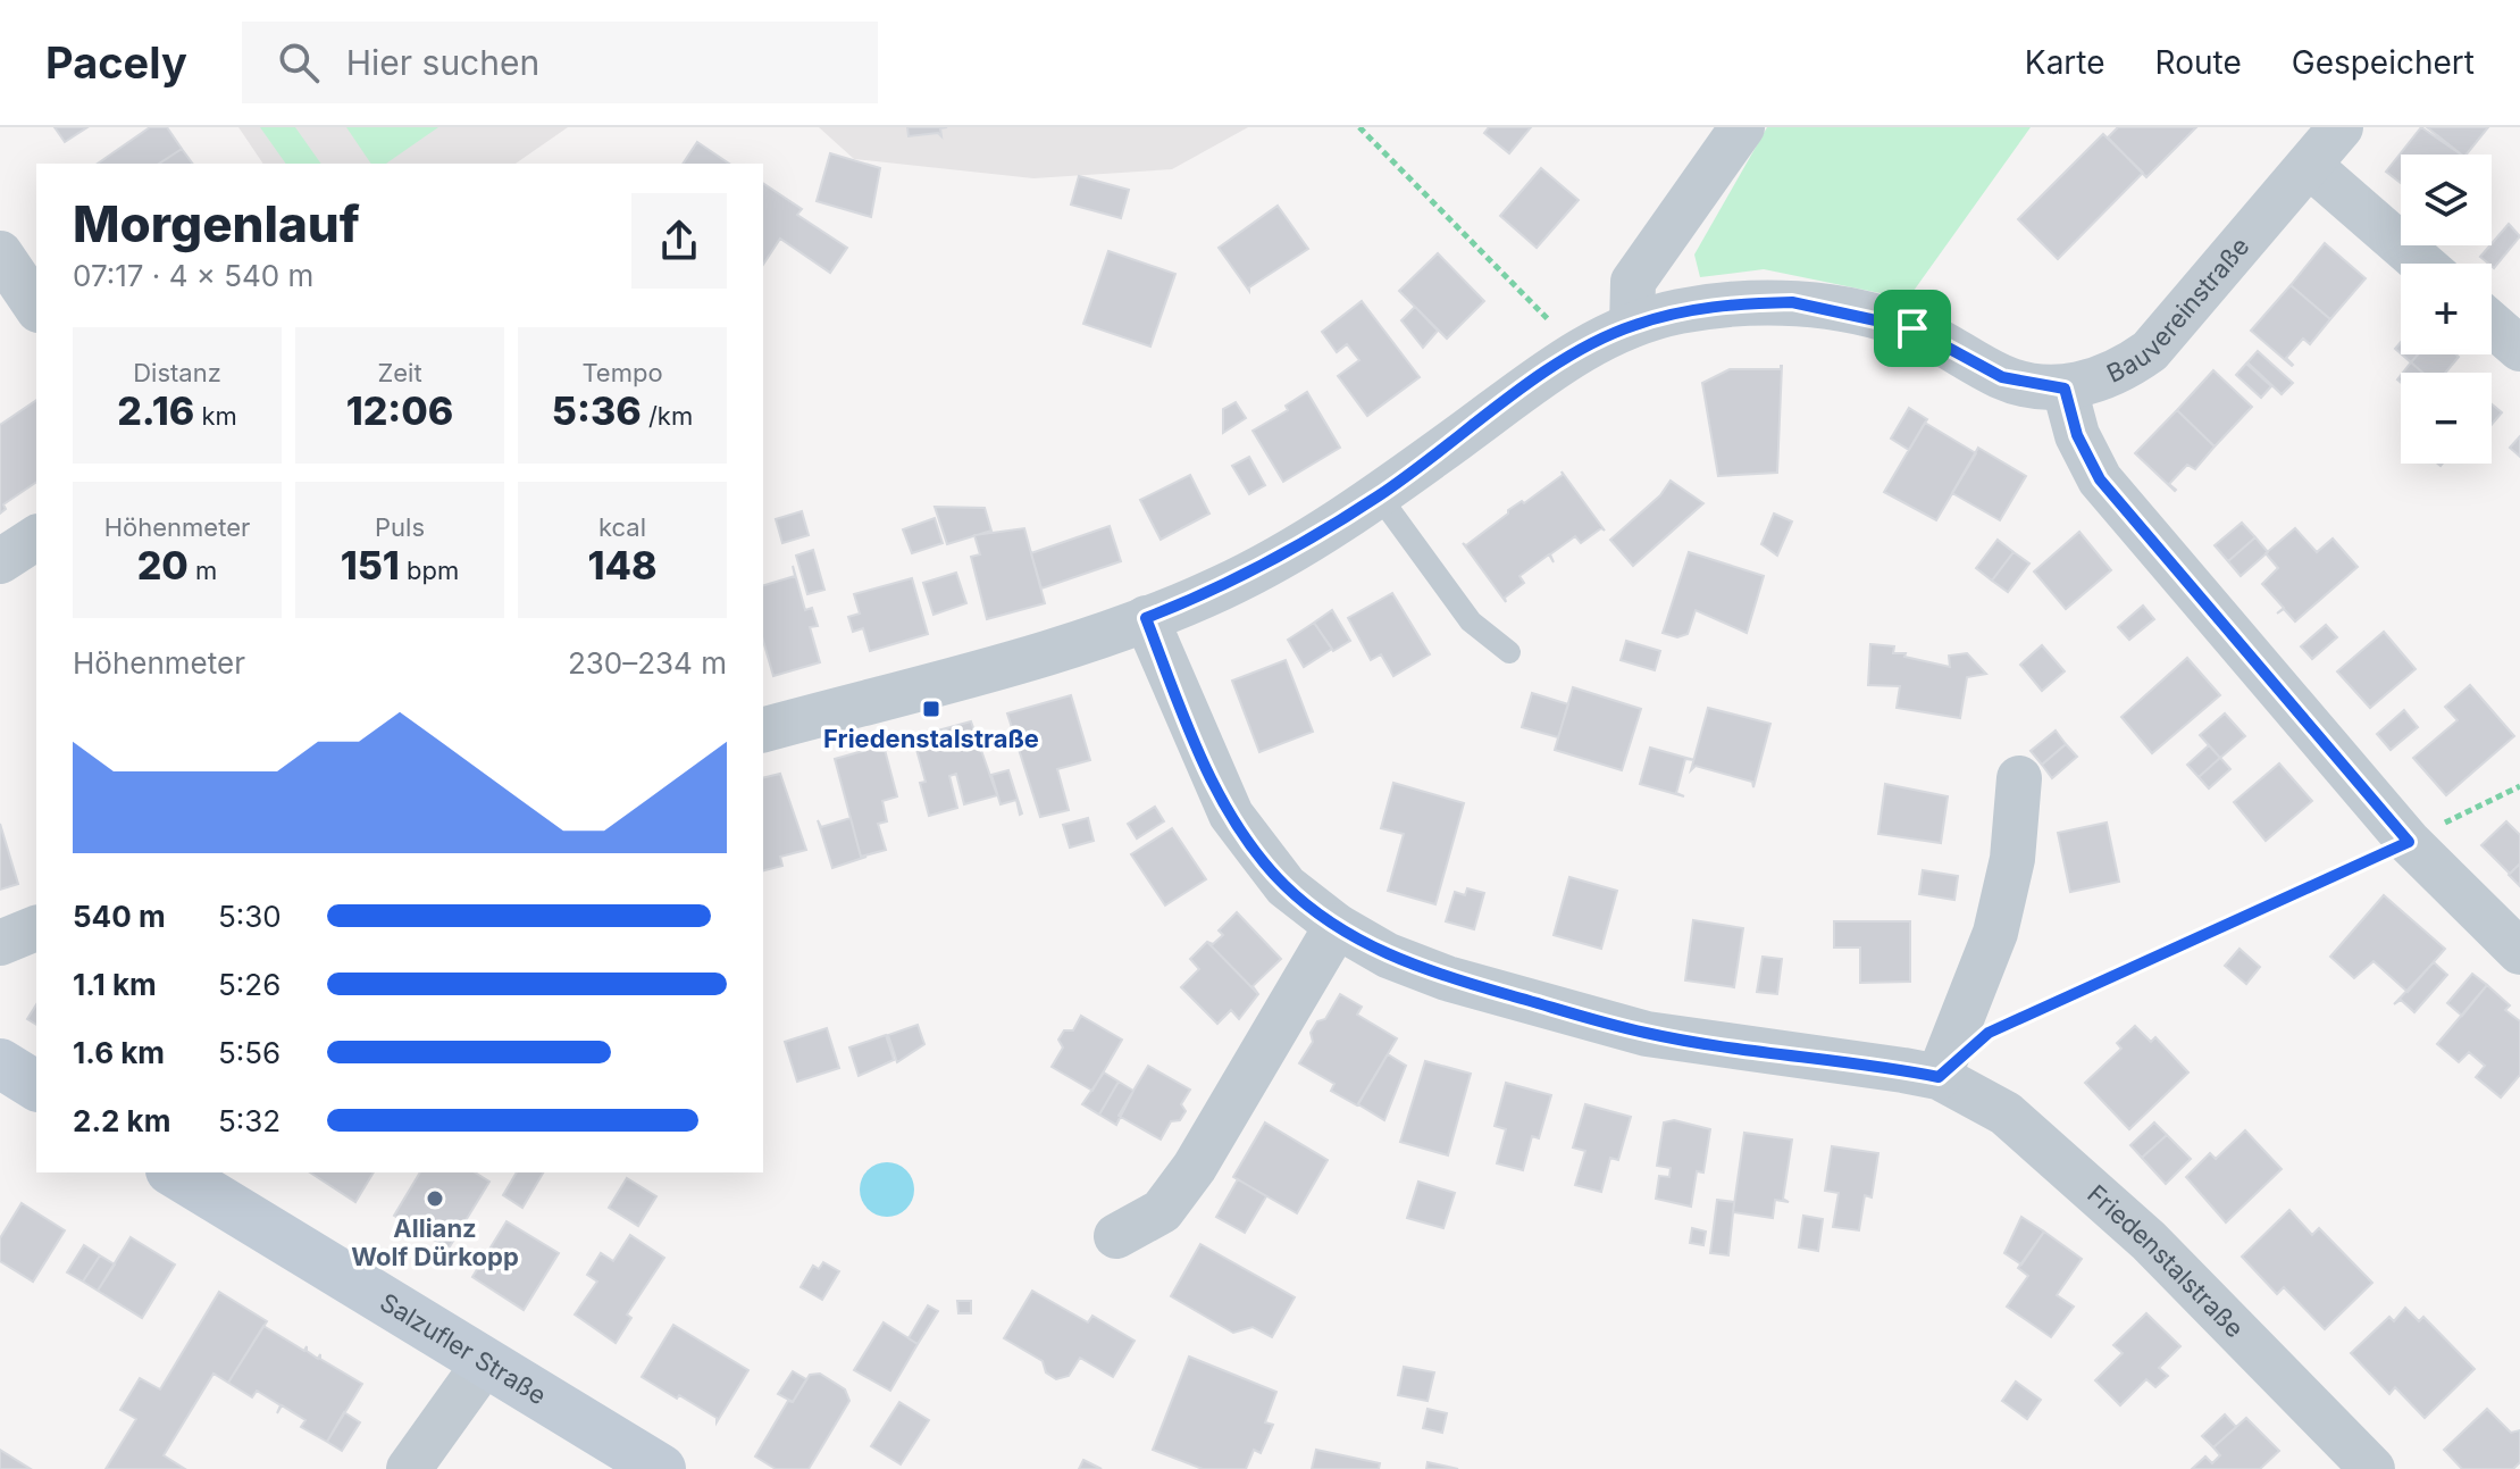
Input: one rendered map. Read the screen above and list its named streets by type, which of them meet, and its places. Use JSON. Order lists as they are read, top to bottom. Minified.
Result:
{"streets":{"main road":["Salzufler Straße"],"street":["Bauvereinstraße","Friedenstalstraße"]},"crossings":[["Bauvereinstraße","Friedenstalstraße"]],"places":{"transit":["Friedenstalstraße"],"other":["Allianz Wolf Dürkopp"]},"page":{"header":"Pacely","search":"Hier suchen","nav":["Karte","Route","Gespeichert"],"map_buttons":["+","−"],"heading":["Morgenlauf","07:17 · 4 × 540 m"],"stats":[["Distanz","2.16 km"],["Zeit","12:06"],["Tempo","5:36 /km"],["Höhenmeter","20 m"],["Puls","151 bpm"],["kcal","148"]],"chart":["Höhenmeter","230–234 m"],"list":[{"name":"540 m","note":"5:30"},{"name":"1.1 km","note":"5:26"},{"name":"1.6 km","note":"5:56"},{"name":"2.2 km","note":"5:32"}]}}
